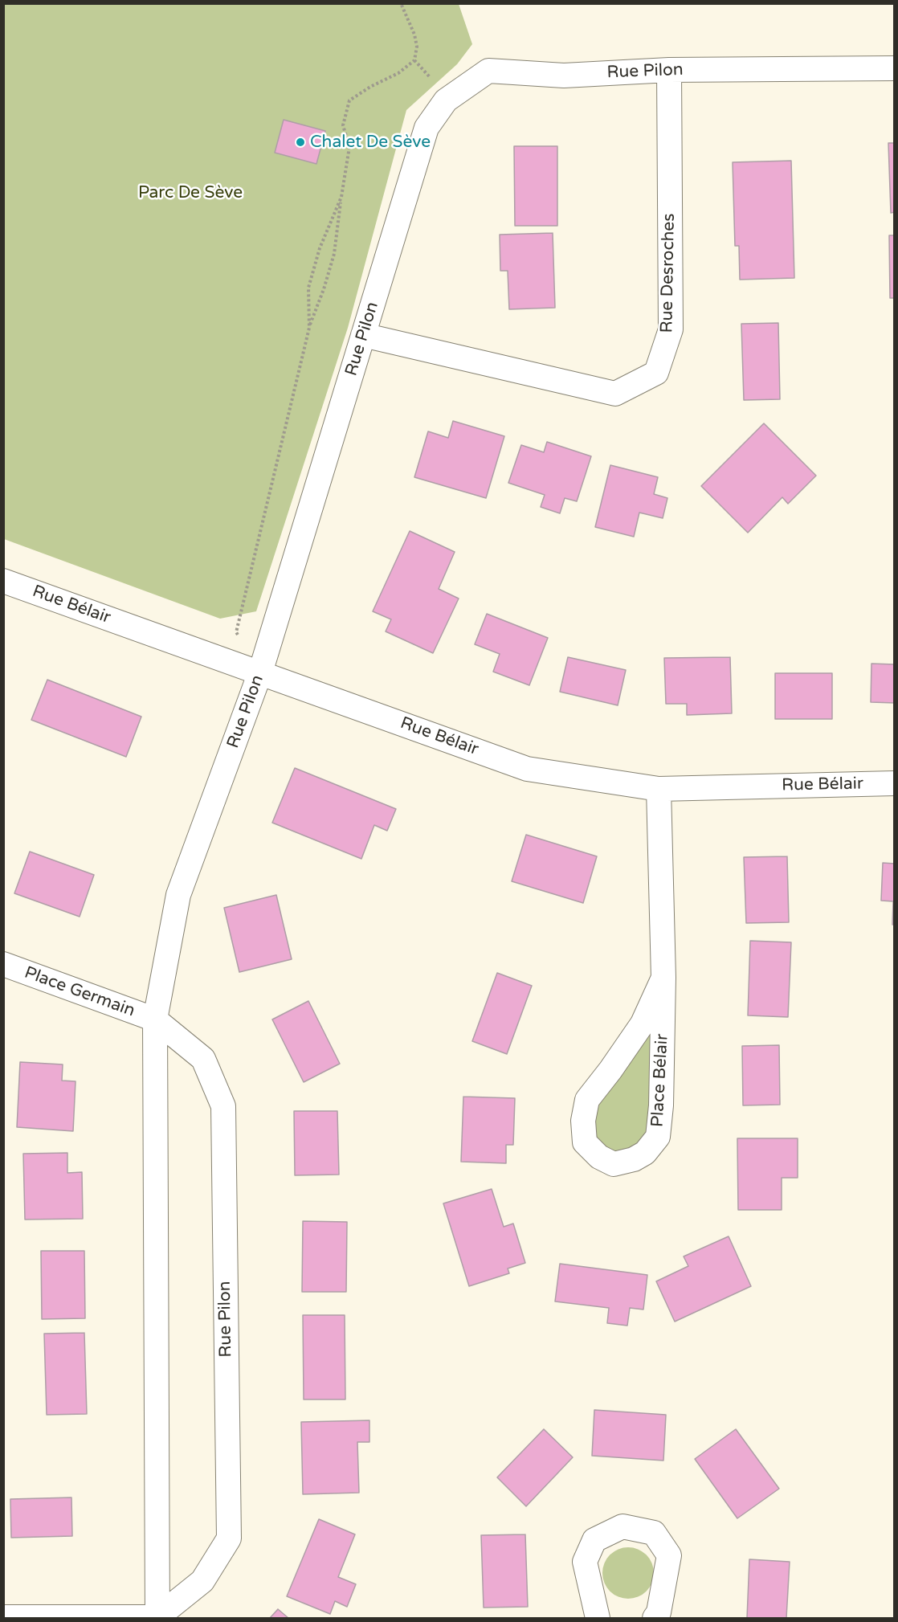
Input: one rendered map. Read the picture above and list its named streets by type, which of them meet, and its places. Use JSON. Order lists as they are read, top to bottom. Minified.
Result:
{"streets":{"street":["Rue Pilon","Rue Desroches","Rue Bélair","Place Germain","Place Bélair"]},"crossings":[["Rue Pilon","Rue Desroches"],["Rue Pilon","Rue Bélair"],["Rue Pilon","Place Germain"],["Rue Bélair","Place Bélair"]],"parks":["Parc De Sève"],"places":["Chalet De Sève"]}
